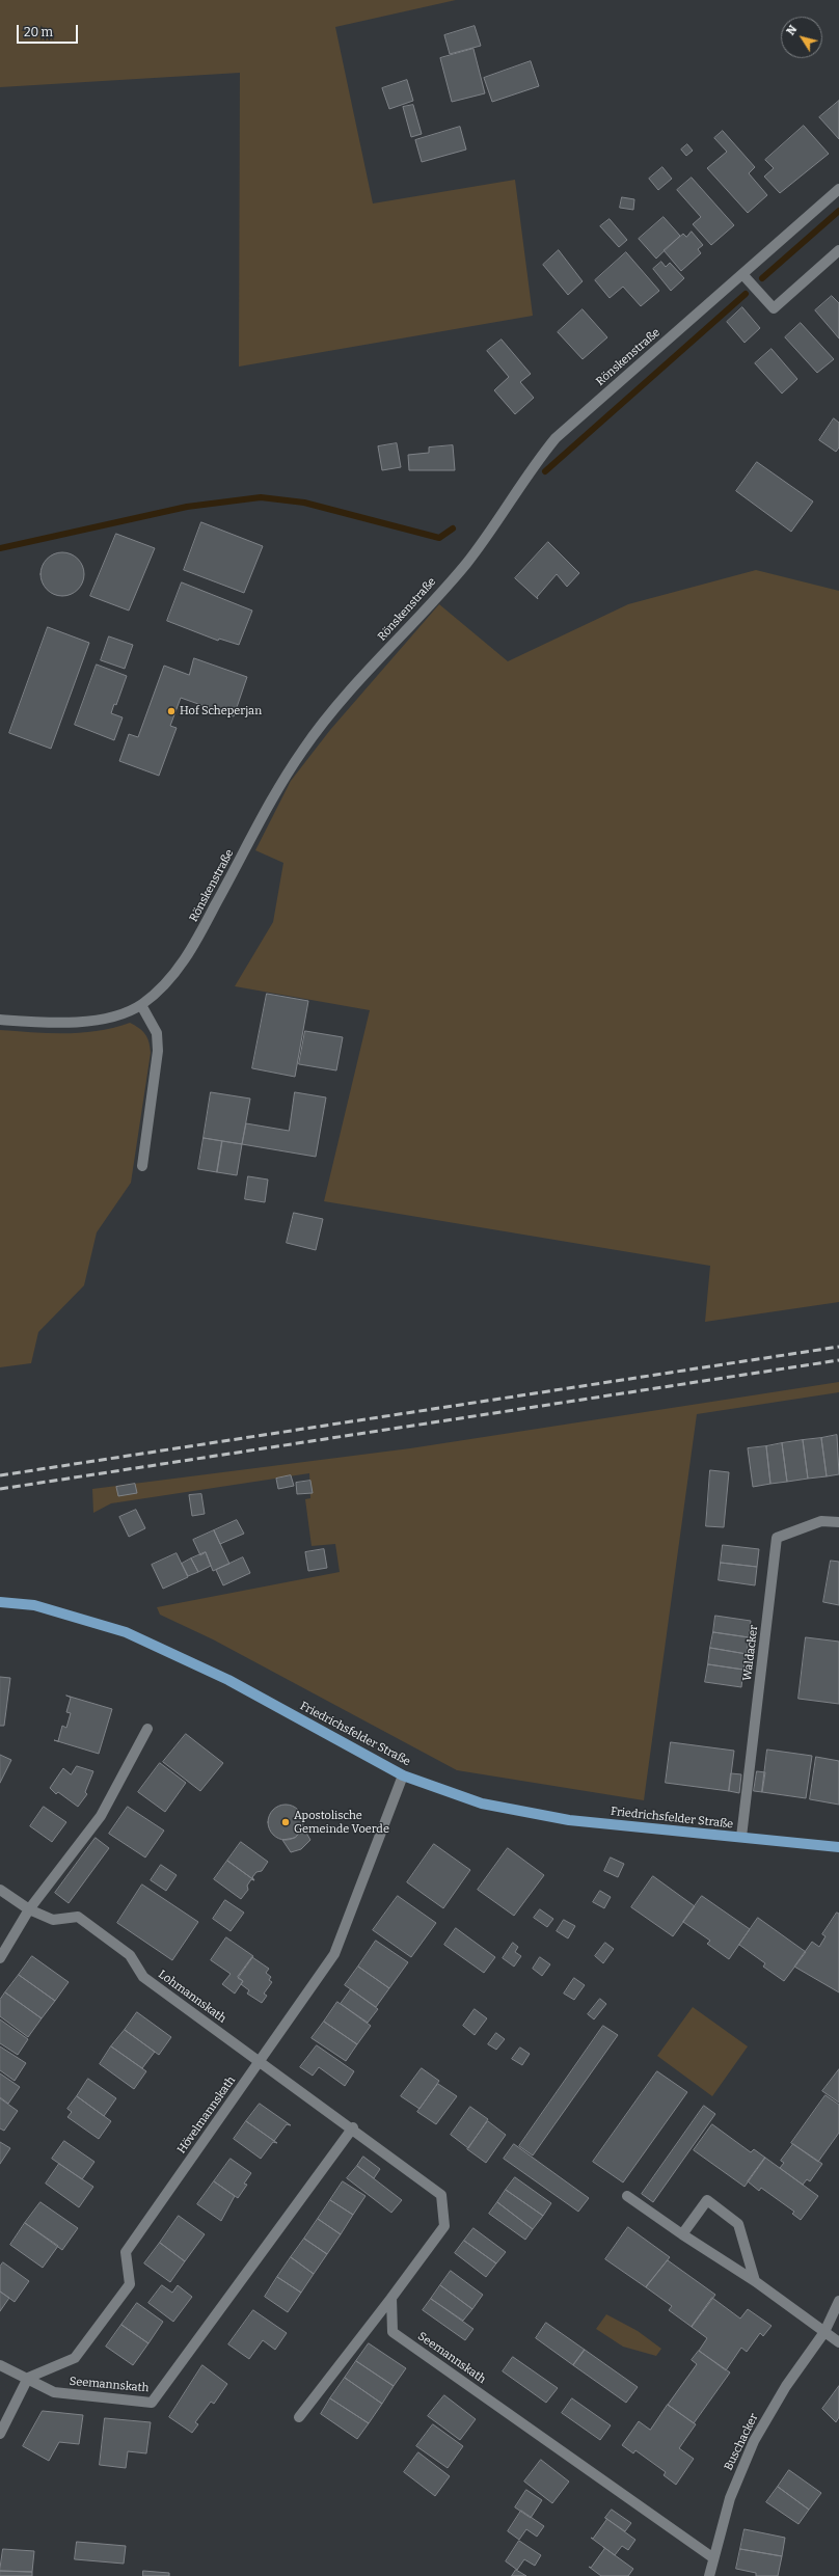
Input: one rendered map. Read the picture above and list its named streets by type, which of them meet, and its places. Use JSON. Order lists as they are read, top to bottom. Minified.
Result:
{"streets":{"main road":["Friedrichsfelder Straße"],"street":["Rönskenstraße","Waldacker","Lohmannskath","Hövelmannskath","Seemannskath","Buschacker"]},"crossings":[["Waldacker","Friedrichsfelder Straße"],["Friedrichsfelder Straße","Hövelmannskath"],["Lohmannskath","Hövelmannskath"],["Hövelmannskath","Seemannskath"],["Seemannskath","Buschacker"]],"places":["Hof Scheperjan","Apostolische Gemeinde Voerde"],"scale_bar":"20 m","north":"top left"}
